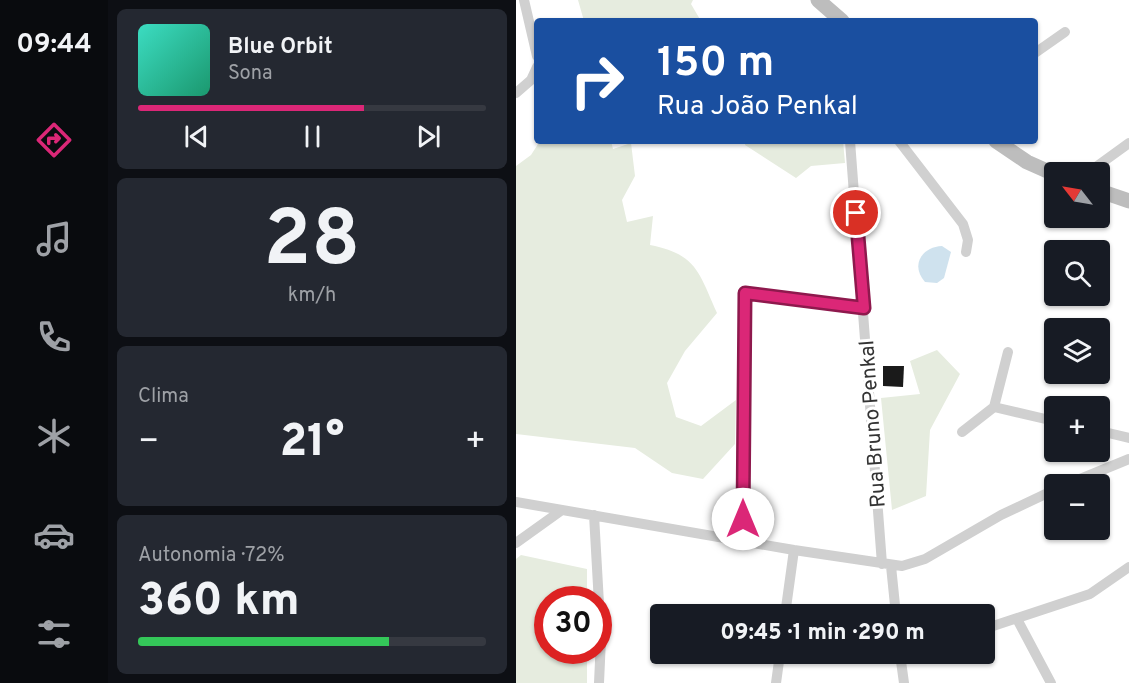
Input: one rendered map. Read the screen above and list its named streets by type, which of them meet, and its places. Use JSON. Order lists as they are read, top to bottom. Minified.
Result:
{"streets":{"street":["Rua Bruno Penkal"]},"north":"top left","page":{"tabs":"09:44","turn":["150 m","Rua João Penkal"],"song":["Blue Orbit","Sona"],"map_buttons":["+","−"],"tile":[["28","km/h"],"Clima",["Autonomia · 72%","360 km"]],"heat":["−","21°","+"],"limit":"30","trip":"09:45 · 1 min · 290 m"}}
